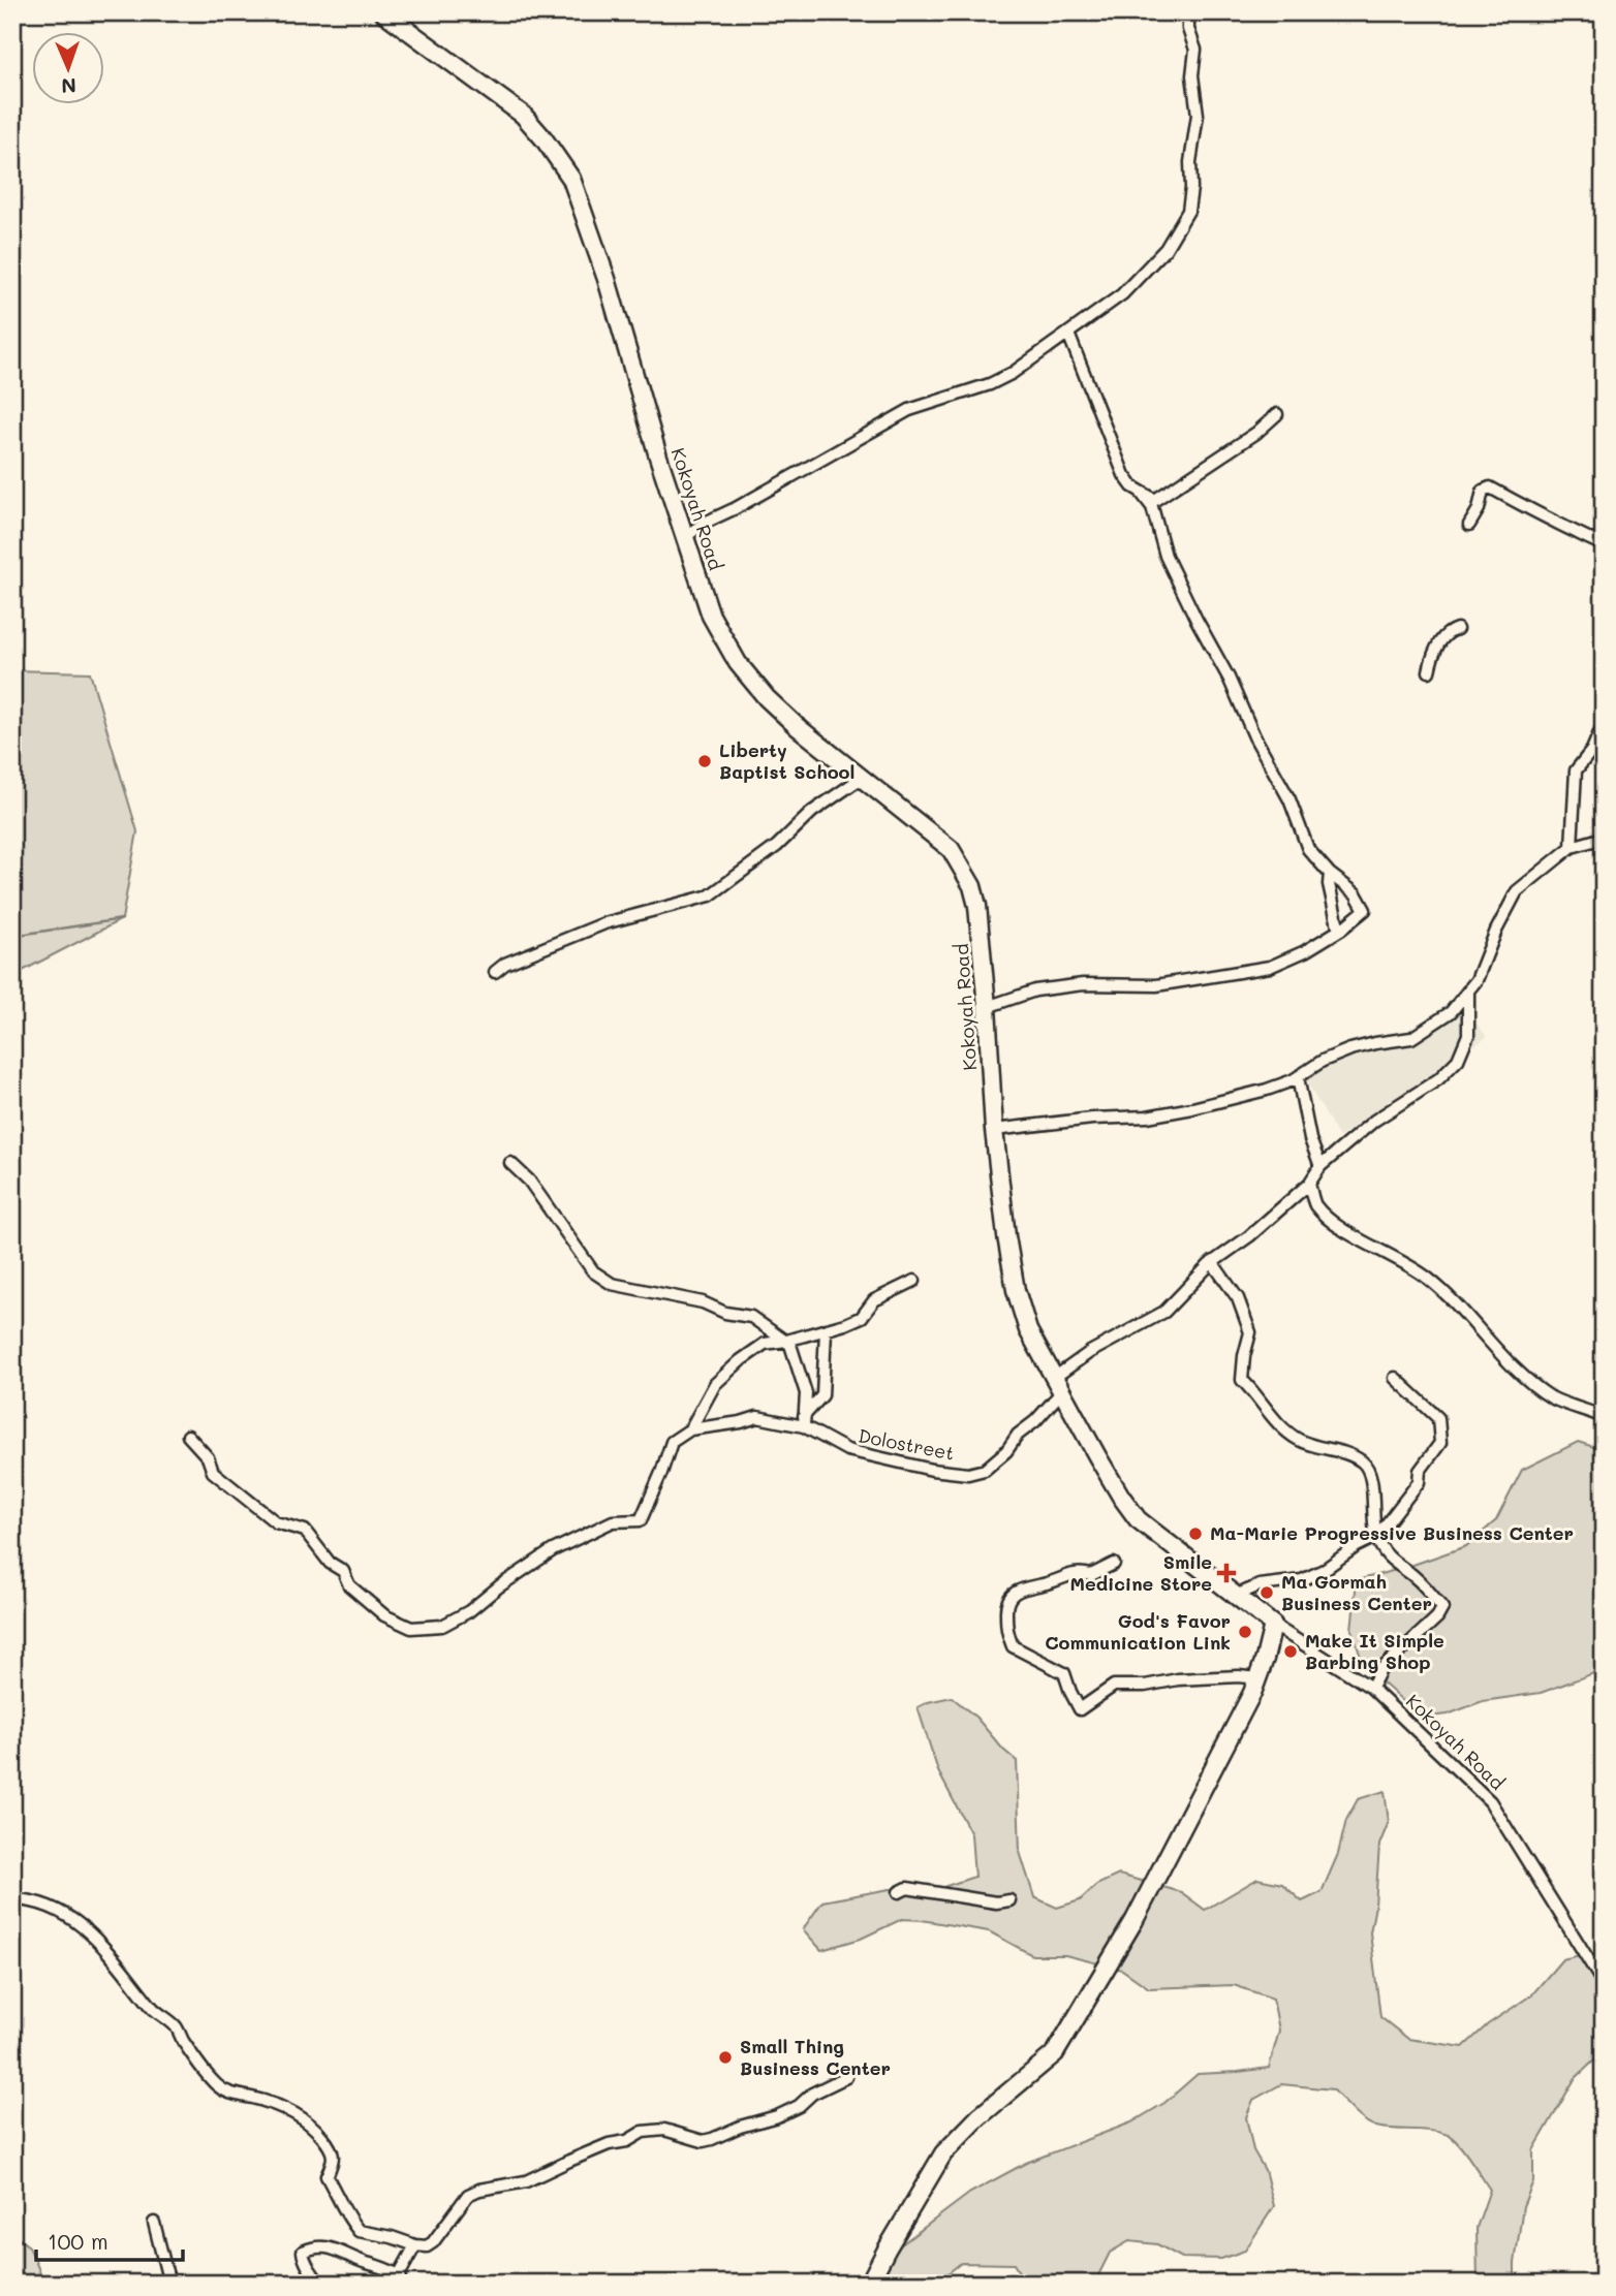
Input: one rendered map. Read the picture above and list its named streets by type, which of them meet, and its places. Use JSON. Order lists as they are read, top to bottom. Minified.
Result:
{"streets":{"main road":["Kokoyah Road"],"street":["Dolostreet"]},"crossings":[["Kokoyah Road","Dolostreet"]],"places":{"other":["Liberty Baptist School","Ma-Marie Progressive Business Center","Ma Gormah Business Center","God's Favor Communication Link","Make It Simple Barbing Shop","Small Thing Business Center"],"health":["Smile Medicine Store"]},"scale_bar":"100 m","north":"bottom"}
